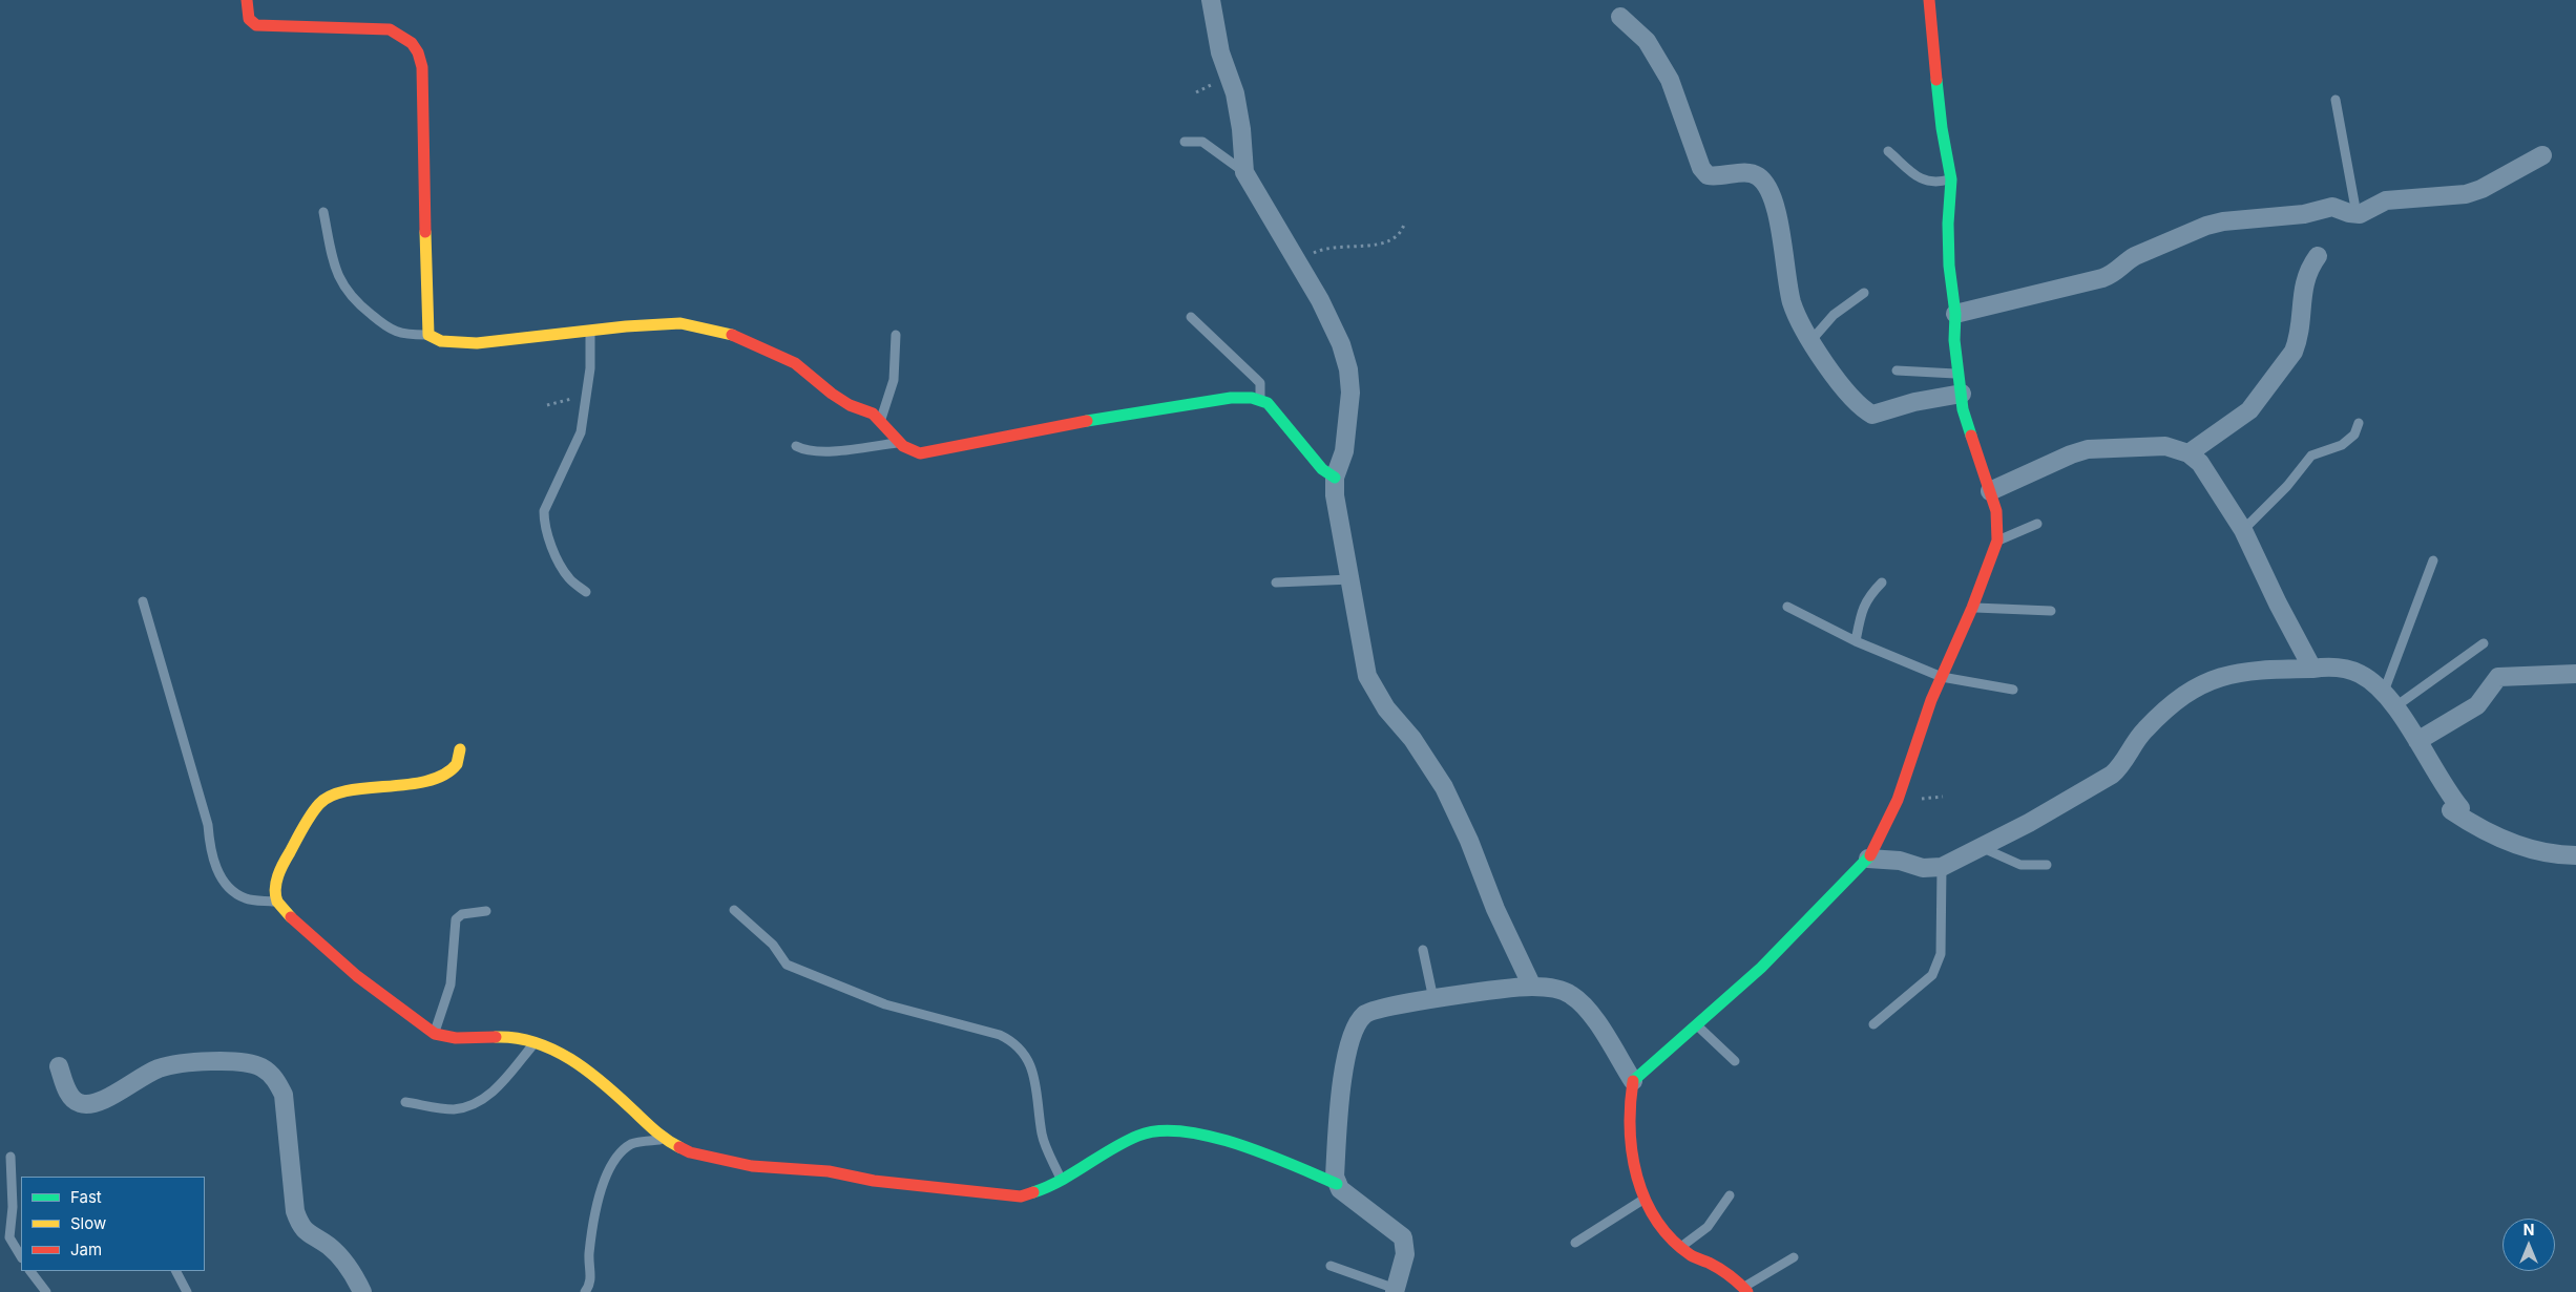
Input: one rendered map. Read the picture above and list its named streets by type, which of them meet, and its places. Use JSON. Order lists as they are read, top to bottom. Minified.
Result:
{"legend":["Fast","Slow","Jam"],"north":"top"}
